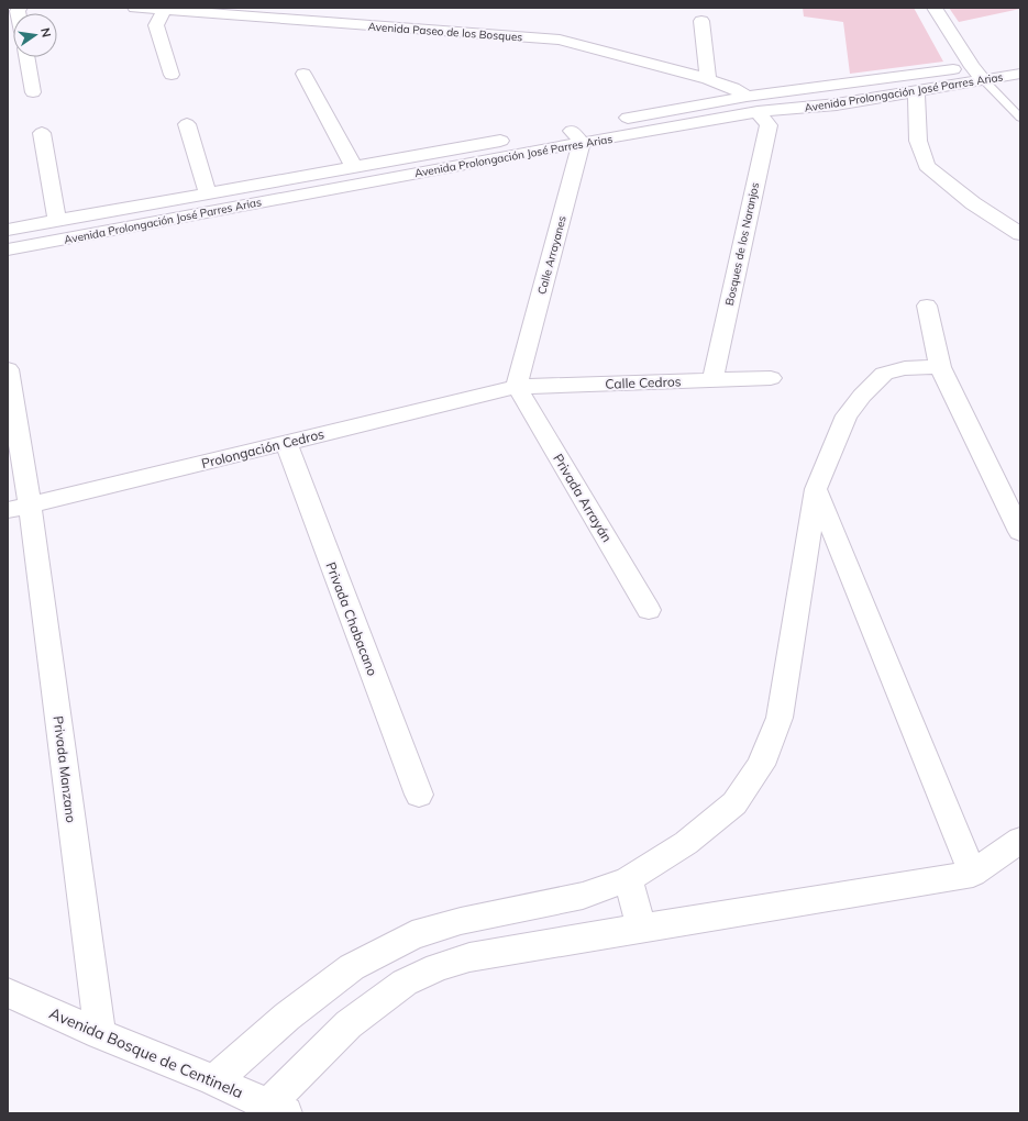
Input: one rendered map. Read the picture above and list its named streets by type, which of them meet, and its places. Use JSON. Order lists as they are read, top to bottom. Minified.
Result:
{"streets":{"street":["Avenida Paseo de los Bosques","Avenida Prolongación José Parres Arias","Bosques de los Naranjos","Calle Arrayanes","Calle Cedros","Prolongación Cedros","Privada Arrayán","Privada Chabacano","Privada Manzano","Avenida Bosque de Centinela"]},"crossings":[["Avenida Paseo de los Bosques","Avenida Prolongación José Parres Arias"],["Avenida Paseo de los Bosques","Bosques de los Naranjos"],["Avenida Prolongación José Parres Arias","Bosques de los Naranjos"],["Avenida Prolongación José Parres Arias","Calle Arrayanes"],["Bosques de los Naranjos","Calle Cedros"],["Calle Arrayanes","Calle Cedros"],["Calle Arrayanes","Prolongación Cedros"],["Calle Arrayanes","Privada Arrayán"],["Calle Cedros","Prolongación Cedros"],["Calle Cedros","Privada Arrayán"],["Prolongación Cedros","Privada Arrayán"],["Prolongación Cedros","Privada Chabacano"],["Prolongación Cedros","Privada Manzano"],["Privada Manzano","Avenida Bosque de Centinela"]],"north":"right"}
